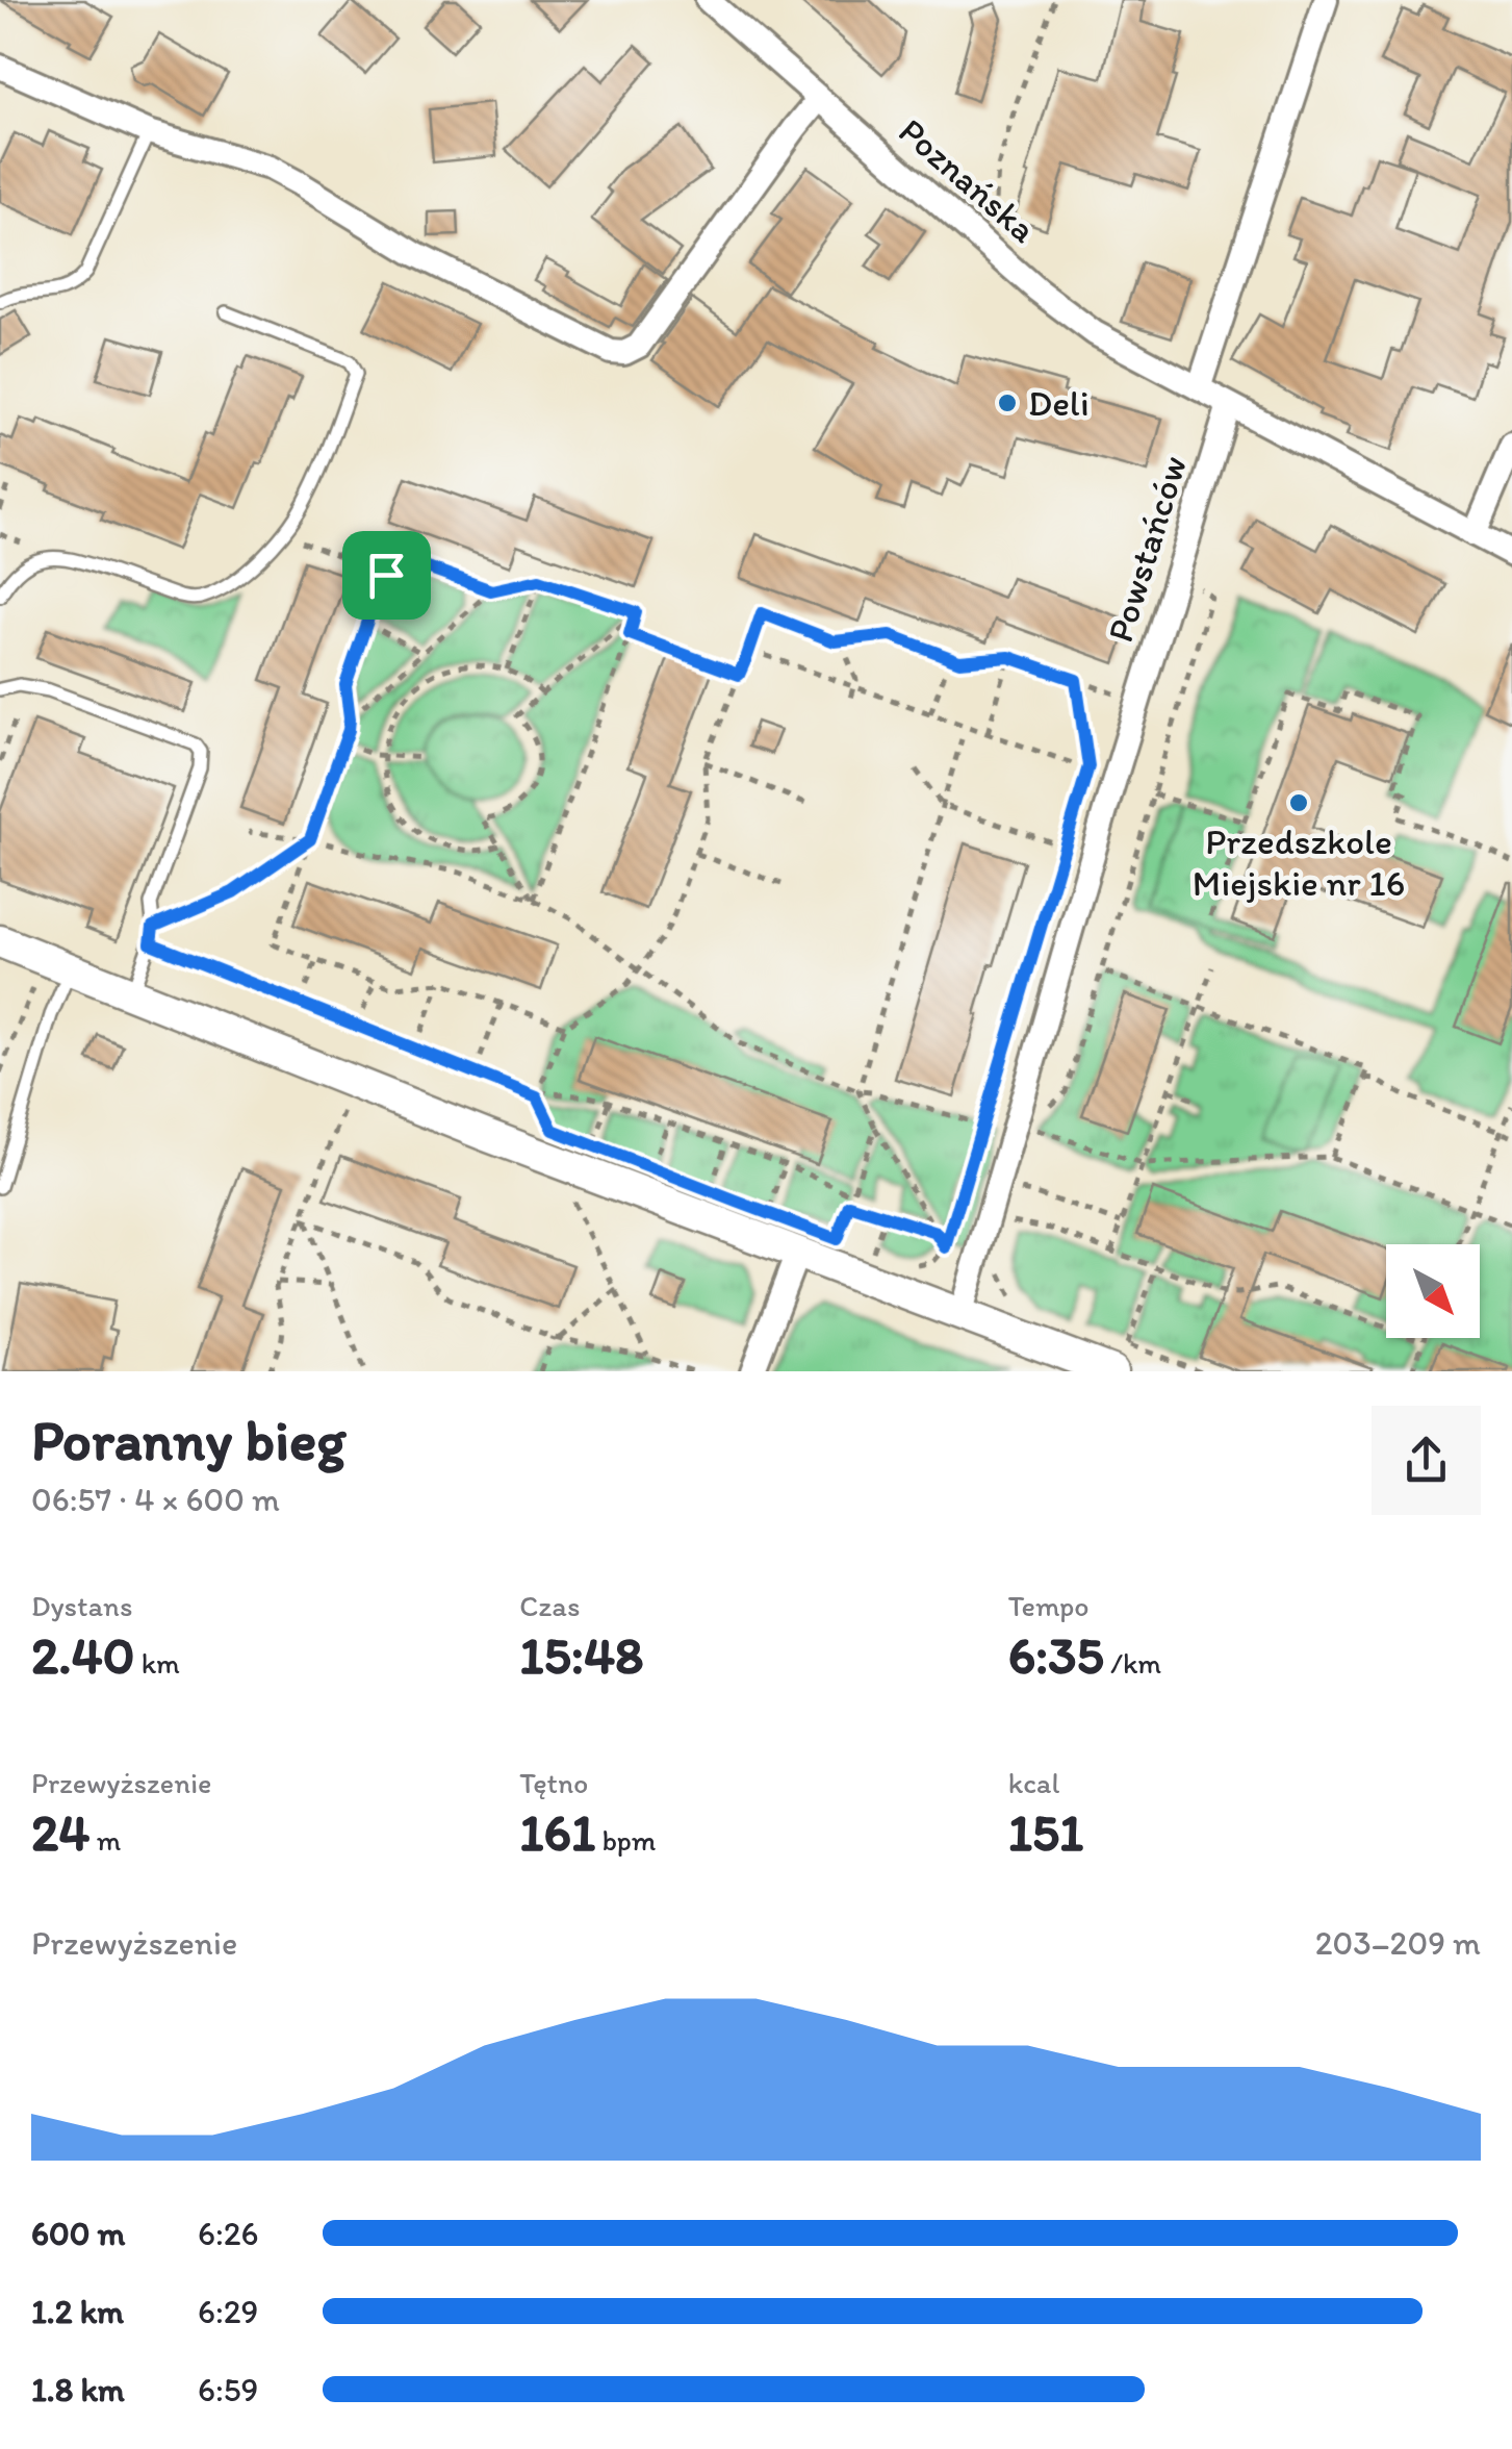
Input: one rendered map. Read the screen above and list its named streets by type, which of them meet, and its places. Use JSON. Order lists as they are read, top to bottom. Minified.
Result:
{"streets":{"street":["Poznańska","Powstańców"]},"crossings":[["Poznańska","Powstańców"]],"places":["Deli","Przedszkole Miejskie nr 16"],"north":"bottom right","page":{"heading":["Poranny bieg","06:57 · 4 × 600 m"],"stats":[["Dystans","2.40 km"],["Czas","15:48"],["Tempo","6:35 /km"],["Przewyższenie","24 m"],["Tętno","161 bpm"],["kcal","151"]],"chart":["Przewyższenie","203–209 m"],"list":[{"name":"600 m","note":"6:26"},{"name":"1.2 km","note":"6:29"},{"name":"1.8 km","note":"6:59"}]}}
